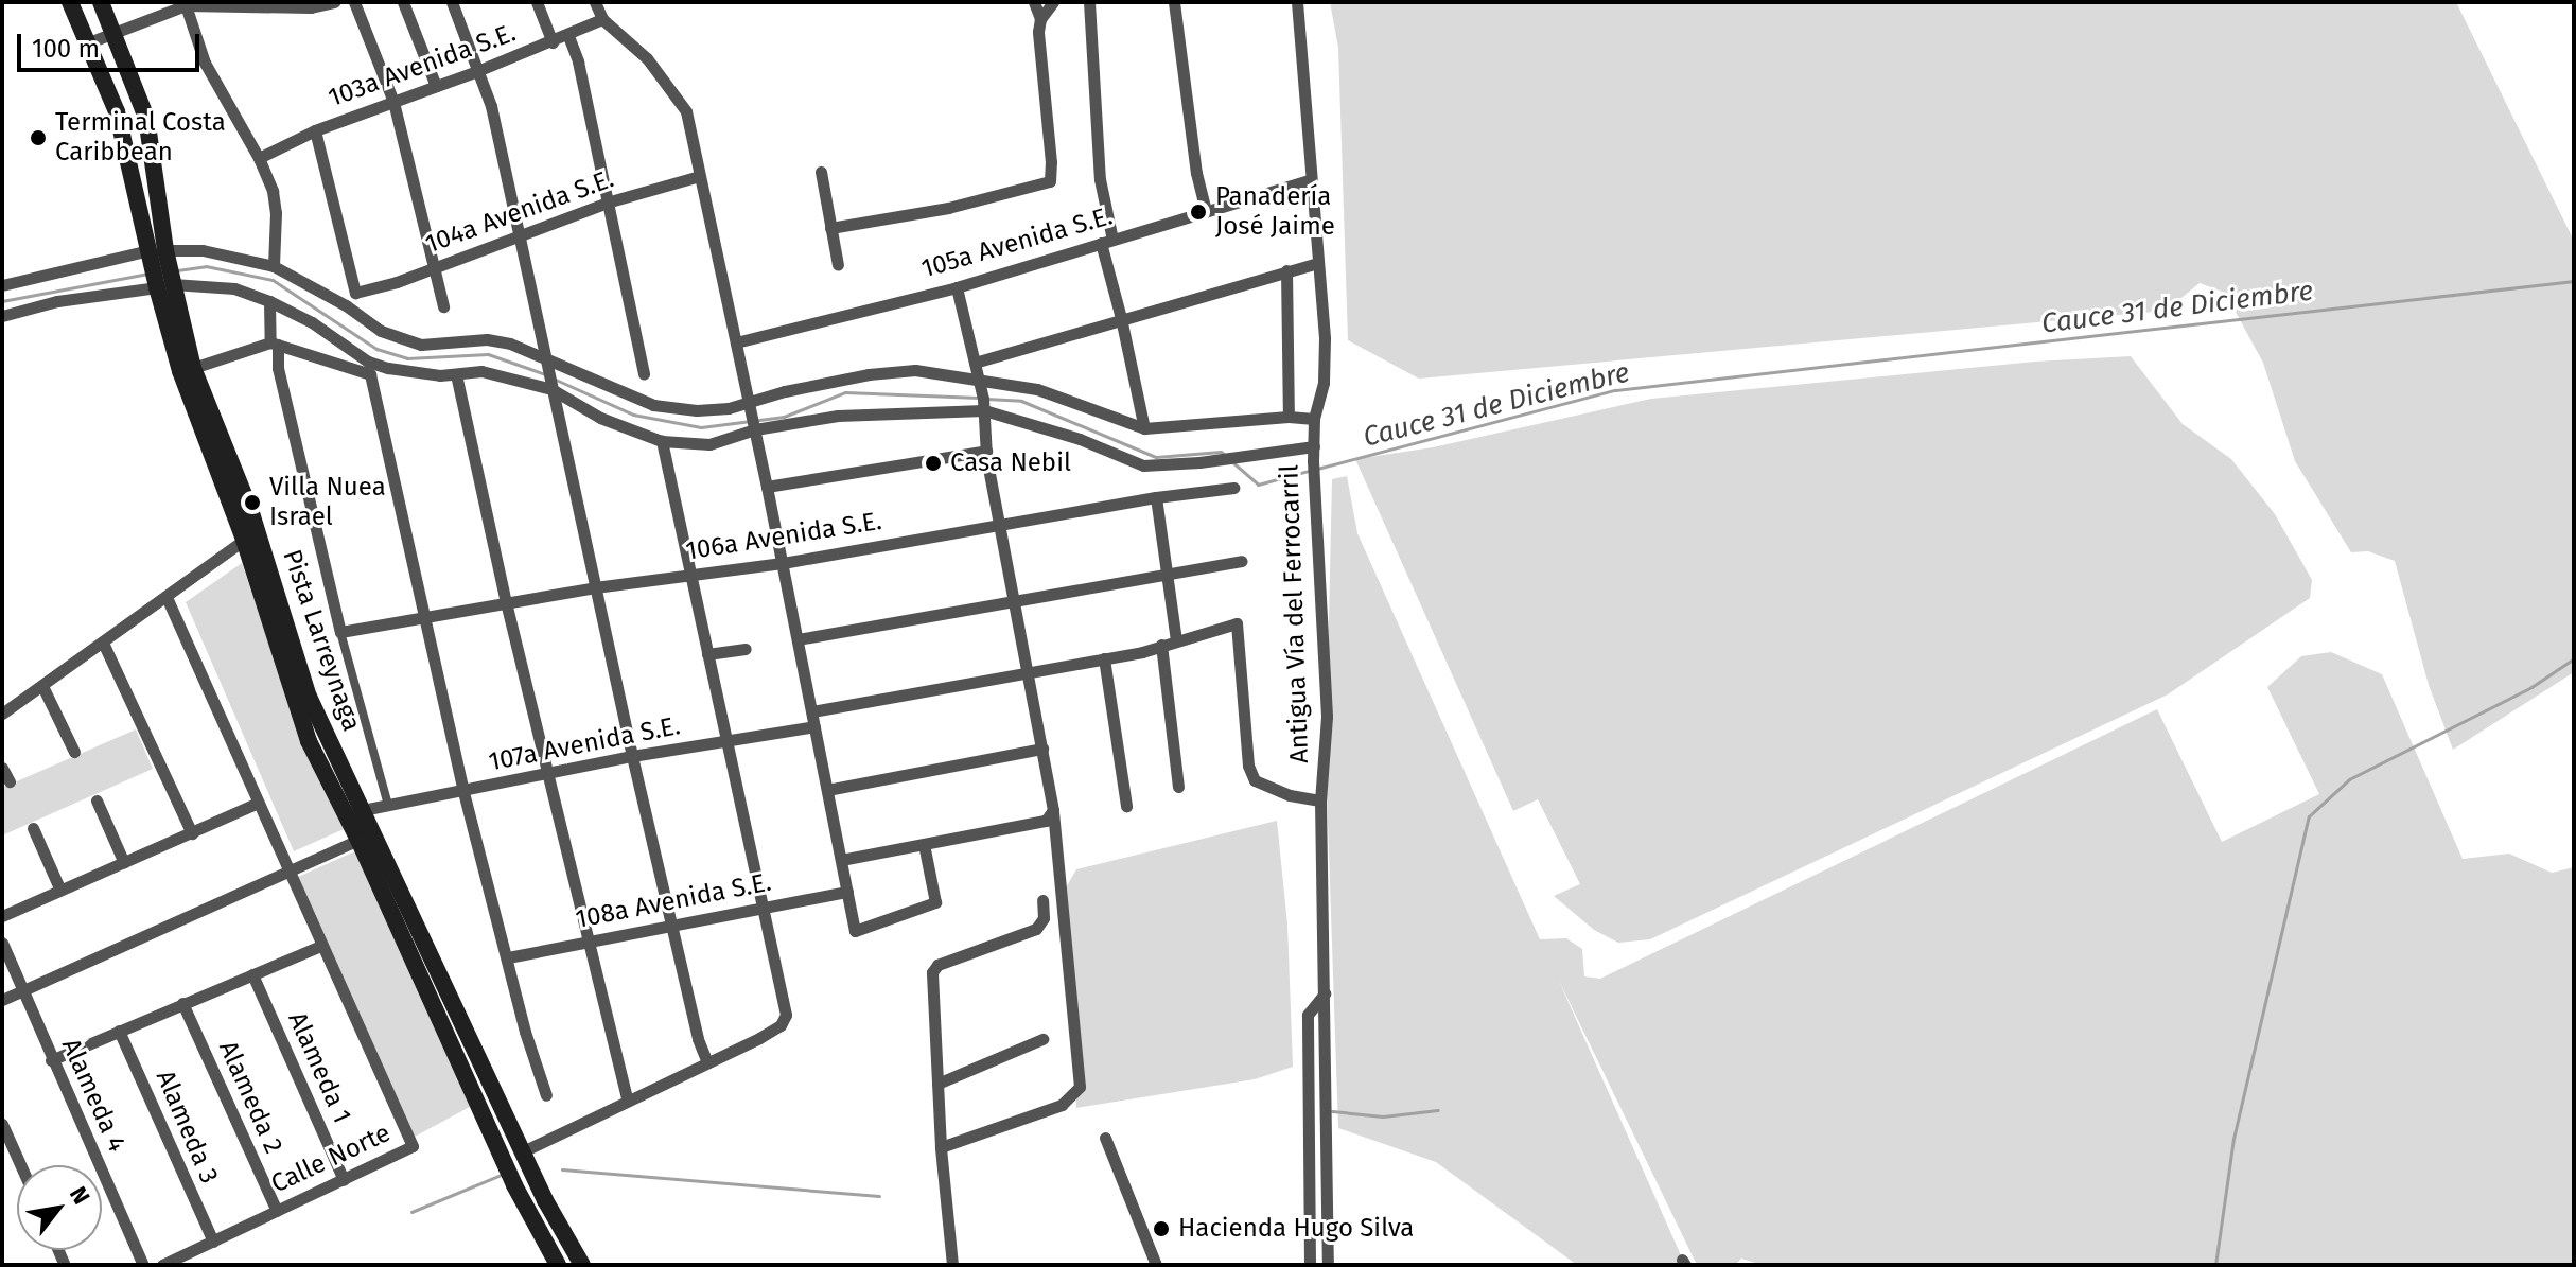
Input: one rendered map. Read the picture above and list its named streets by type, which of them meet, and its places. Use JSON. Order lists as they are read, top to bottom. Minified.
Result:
{"streets":{"main road":["Pista Larreynaga"],"street":["103a Avenida S.E.","104a Avenida S.E.","105a Avenida S.E.","106a Avenida S.E.","Antigua Vía del Ferrocarril","107a Avenida S.E.","108a Avenida S.E.","Alameda 1","Alameda 4","Alameda 2","Alameda 3","Calle Norte"]},"crossings":[["103a Avenida S.E.","104a Avenida S.E."],["105a Avenida S.E.","Antigua Vía del Ferrocarril"],["Pista Larreynaga","107a Avenida S.E."],["Alameda 1","Calle Norte"],["Alameda 2","Calle Norte"],["Alameda 3","Calle Norte"]],"water":["Cauce 31 de Diciembre"],"places":["Terminal Costa Caribbean","Panadería José Jaime","Casa Nebil","Villa Nuea Israel","Hacienda Hugo Silva"],"scale_bar":"100 m","north":"top right"}
